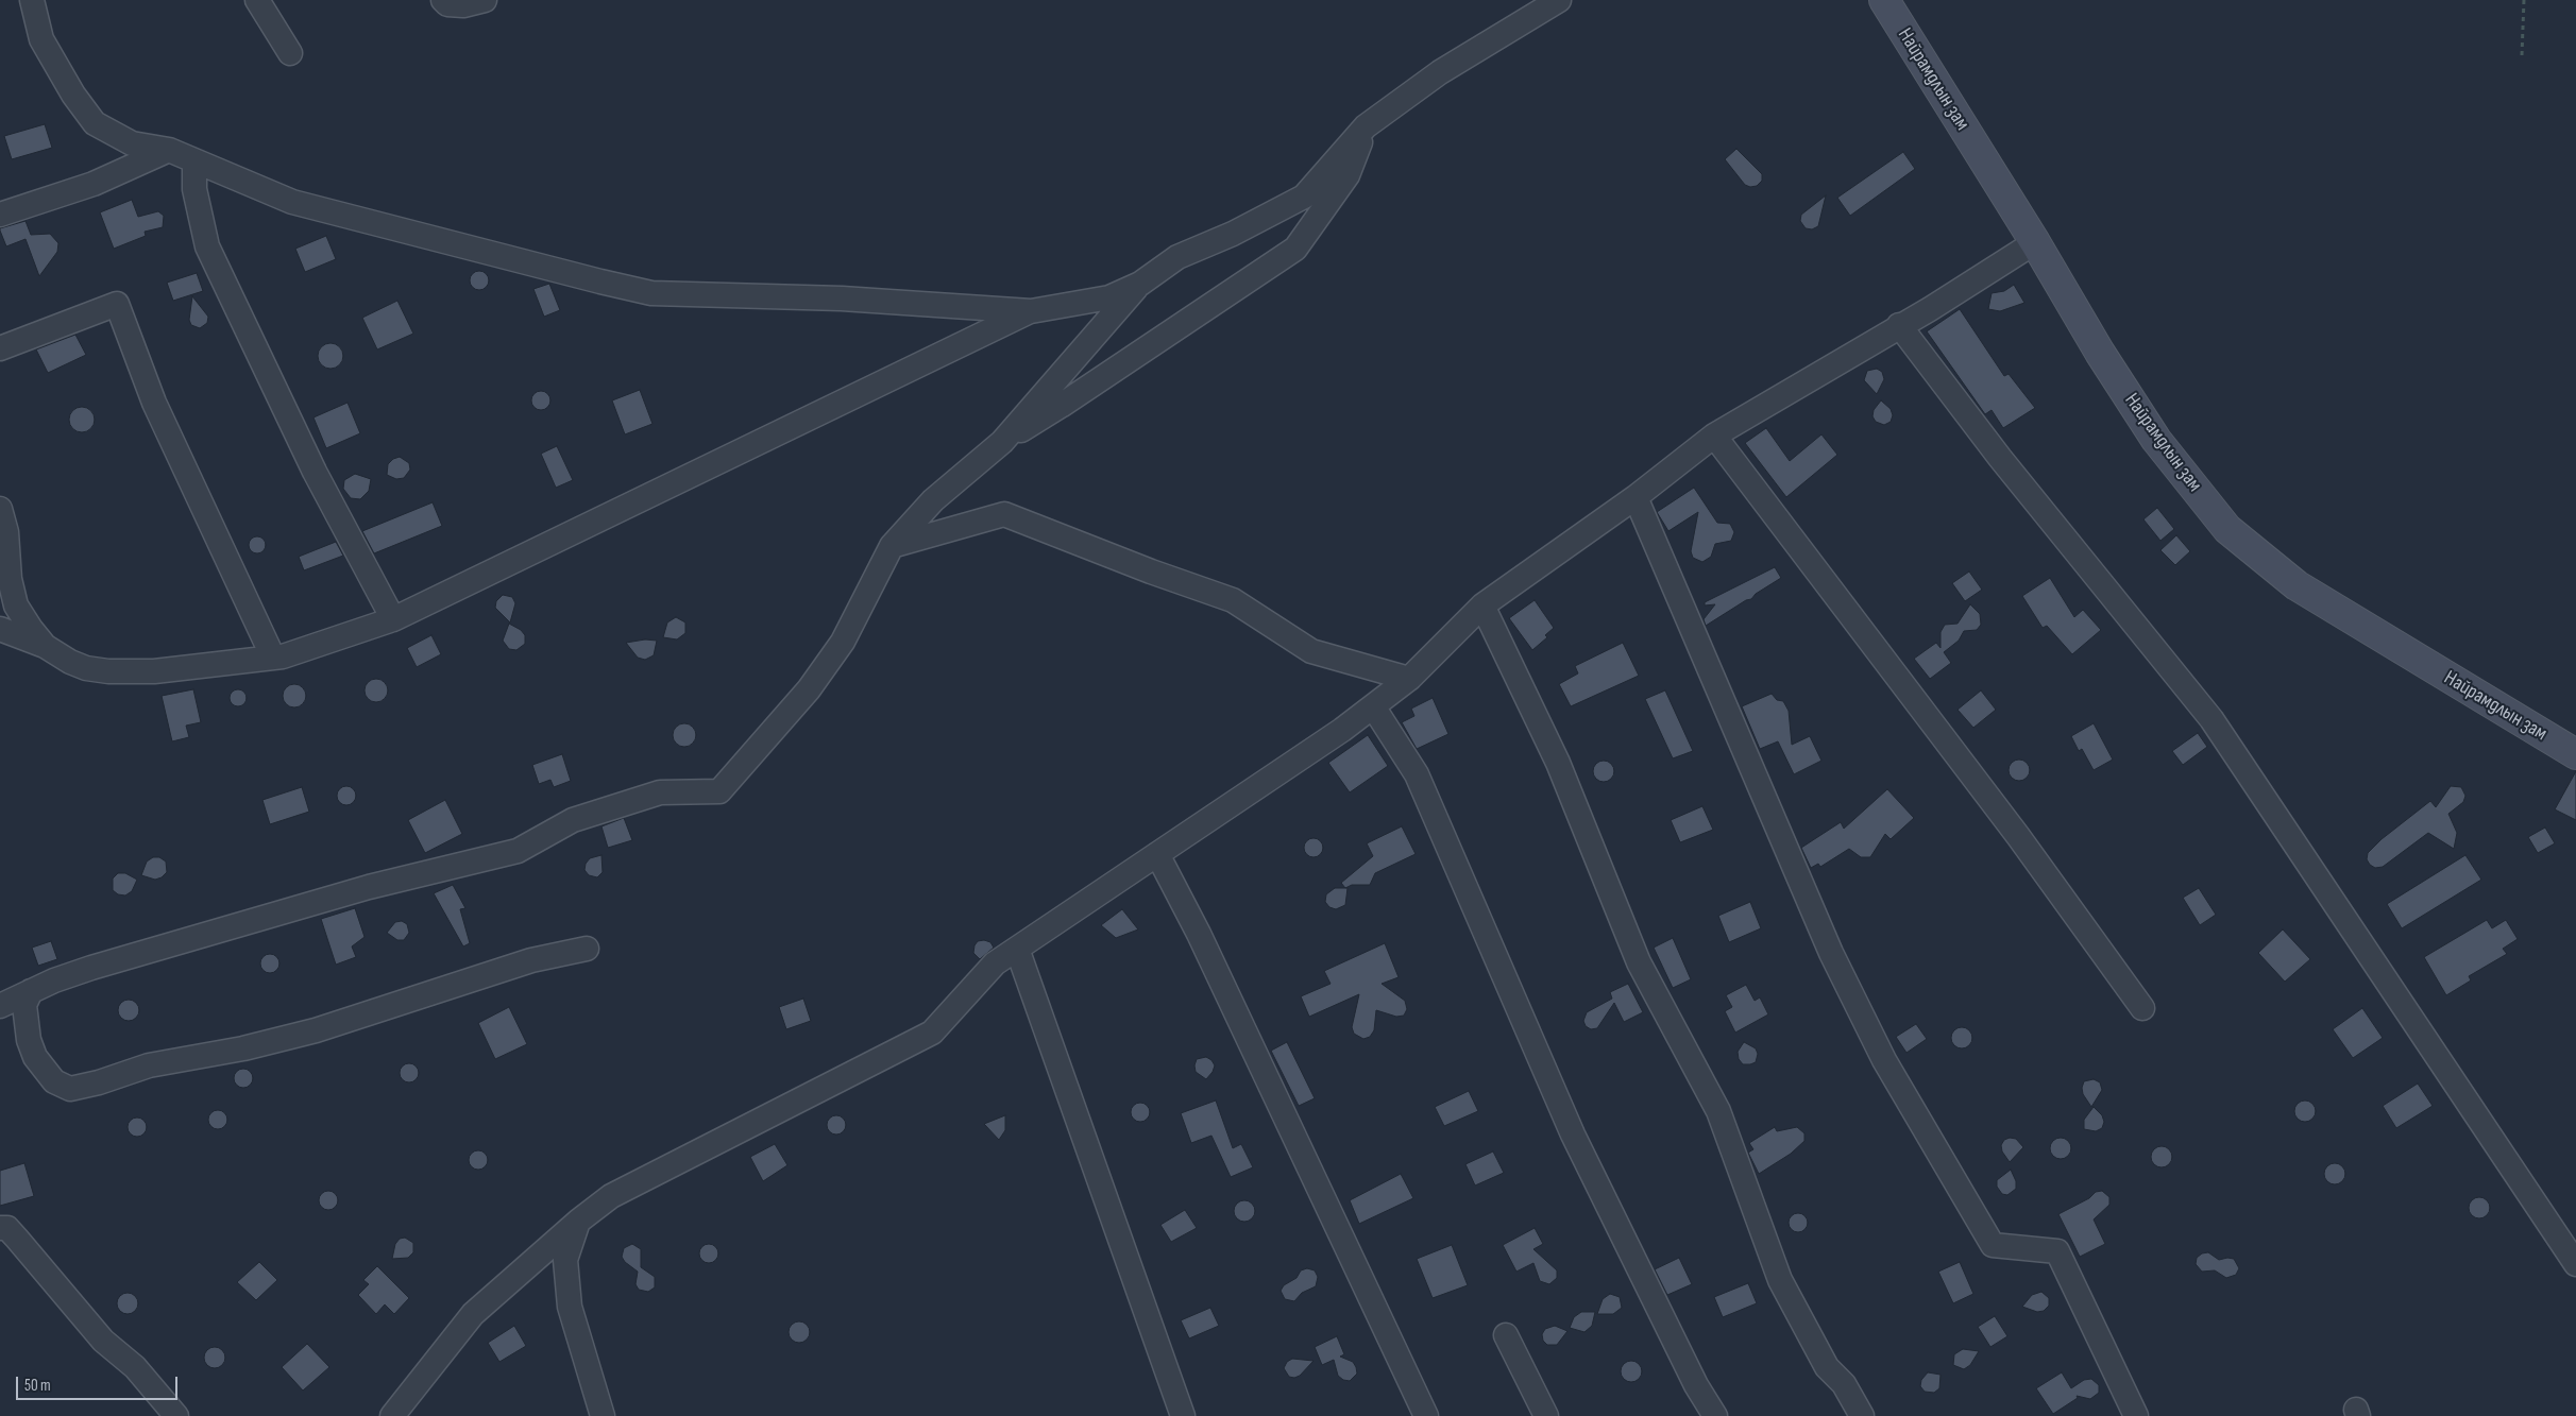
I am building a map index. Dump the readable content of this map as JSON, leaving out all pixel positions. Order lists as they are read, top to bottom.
{
  "streets": {
    "main road": ["Найрамдлын зам"]
  },
  "scale_bar": "50 m"
}
